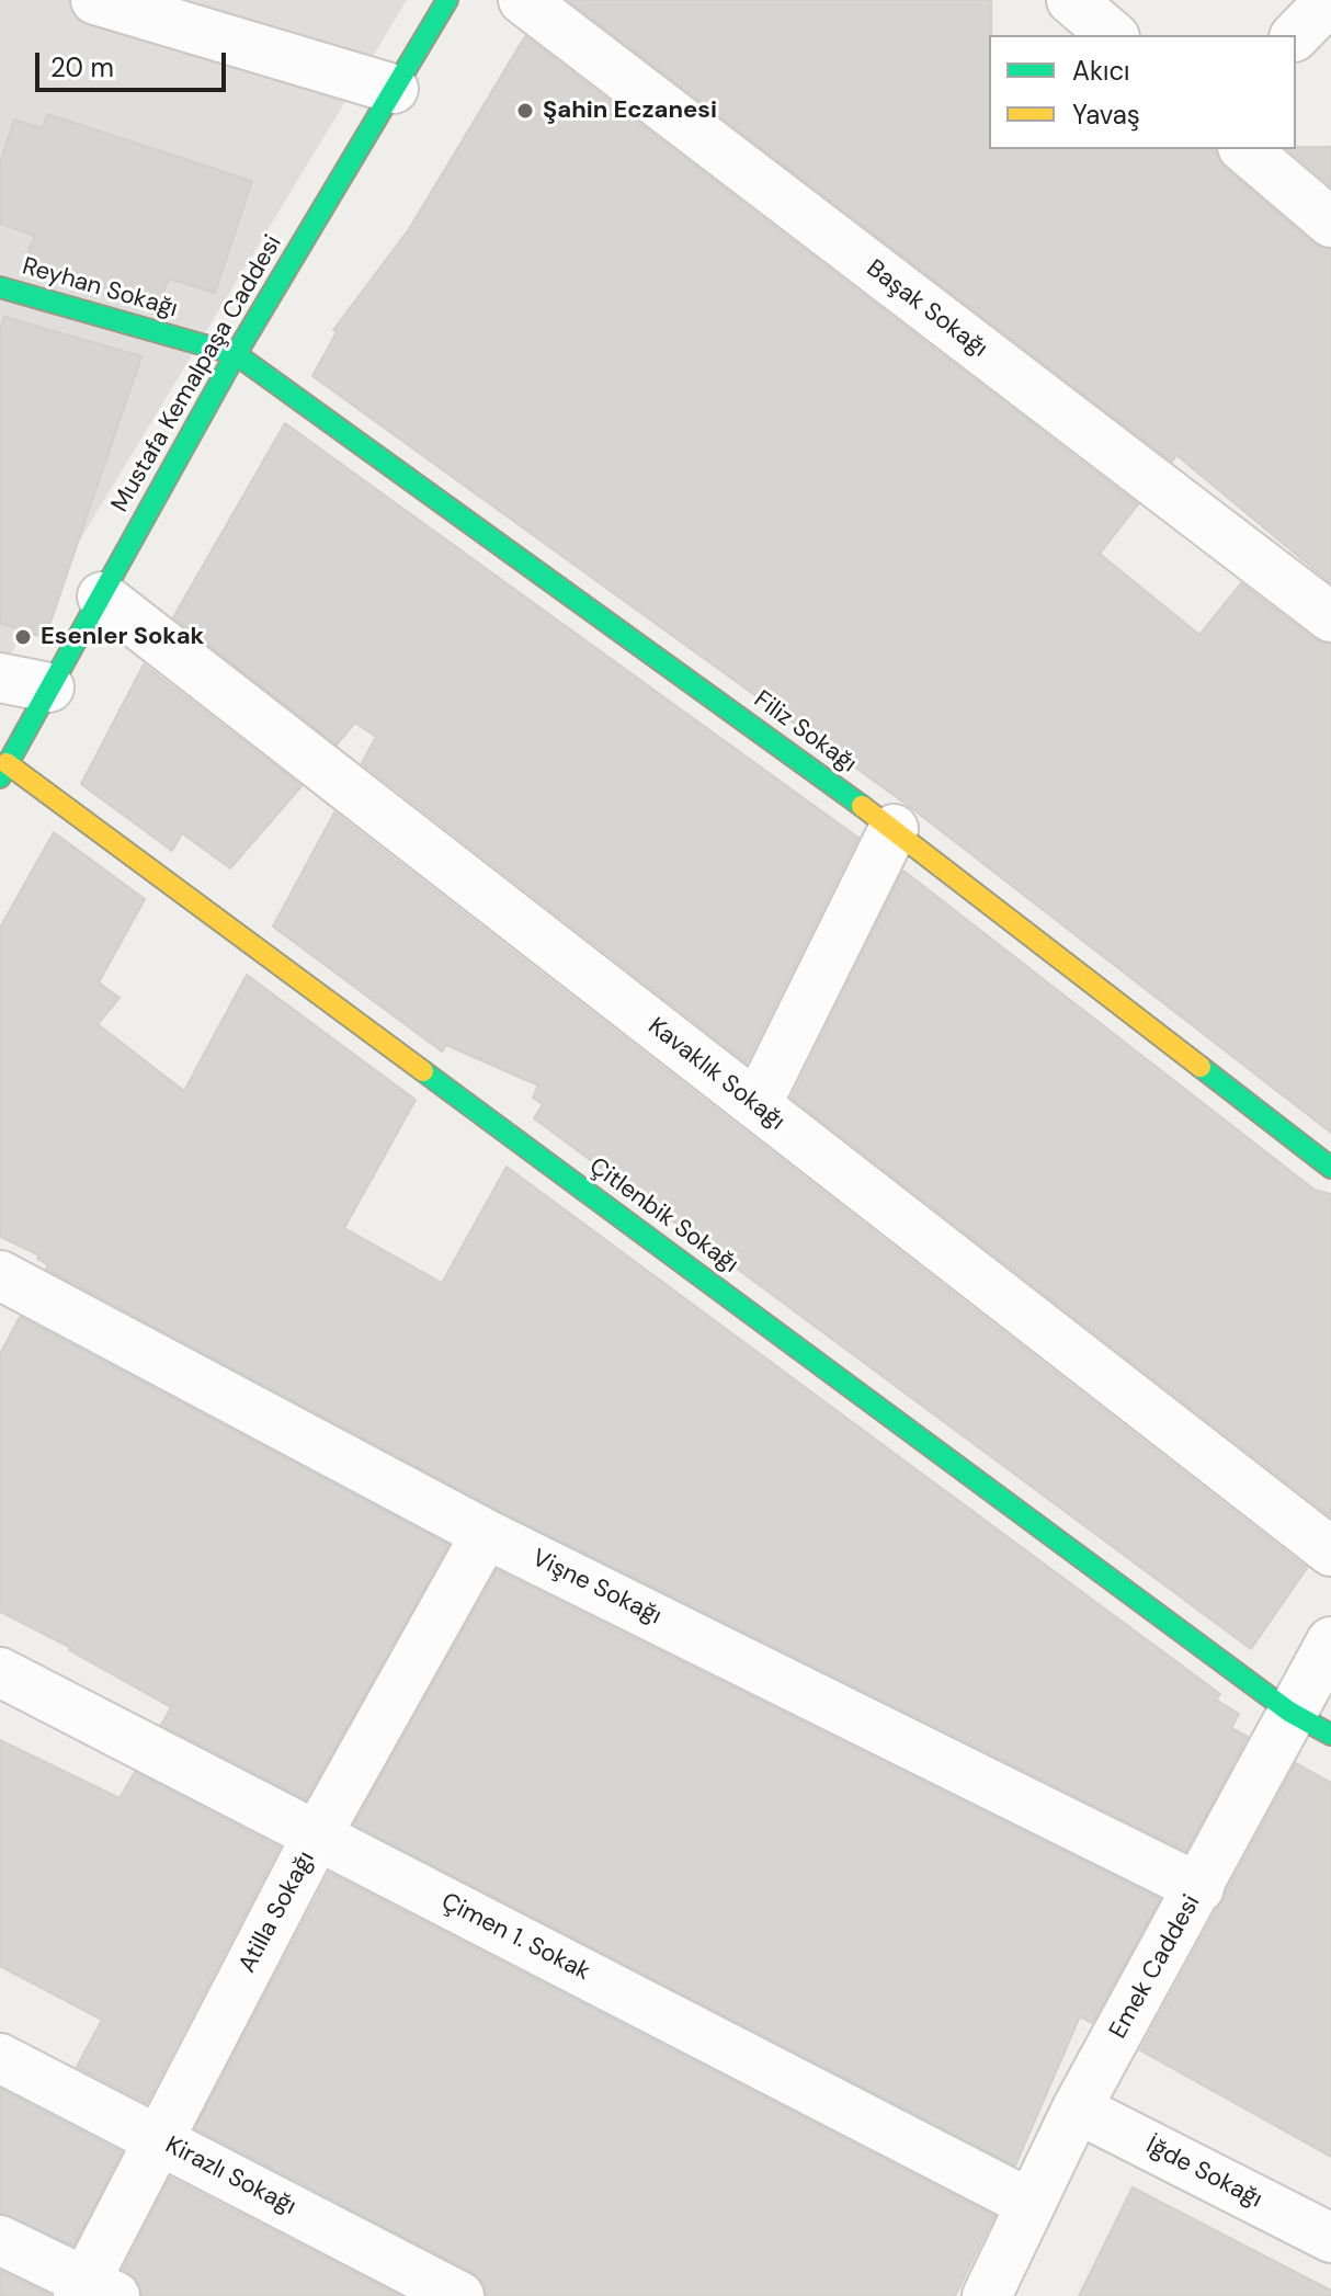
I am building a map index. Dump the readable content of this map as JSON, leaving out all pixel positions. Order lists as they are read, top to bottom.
{
  "streets": {
    "street": [
      "Reyhan Sokağı",
      "Başak Sokağı",
      "Mustafa Kemalpaşa Caddesi",
      "Filiz Sokağı",
      "Kavaklık Sokağı",
      "Çitlenbik Sokağı",
      "Vişne Sokağı",
      "Atilla Sokağı",
      "Çimen 1. Sokak",
      "Emek Caddesi",
      "İğde Sokağı",
      "Kirazlı Sokağı"
    ]
  },
  "crossings": [
    ["Reyhan Sokağı", "Mustafa Kemalpaşa Caddesi"],
    ["Reyhan Sokağı", "Filiz Sokağı"],
    ["Mustafa Kemalpaşa Caddesi", "Filiz Sokağı"],
    ["Mustafa Kemalpaşa Caddesi", "Kavaklık Sokağı"],
    ["Mustafa Kemalpaşa Caddesi", "Çitlenbik Sokağı"],
    ["Çitlenbik Sokağı", "Emek Caddesi"],
    ["Vişne Sokağı", "Atilla Sokağı"],
    ["Vişne Sokağı", "Emek Caddesi"],
    ["Atilla Sokağı", "Çimen 1. Sokak"],
    ["Atilla Sokağı", "Kirazlı Sokağı"],
    ["Çimen 1. Sokak", "Emek Caddesi"],
    ["Emek Caddesi", "İğde Sokağı"]
  ],
  "places": ["Şahin Eczanesi", "Esenler Sokak"],
  "legend": ["Akıcı", "Yavaş"],
  "scale_bar": "20 m"
}
